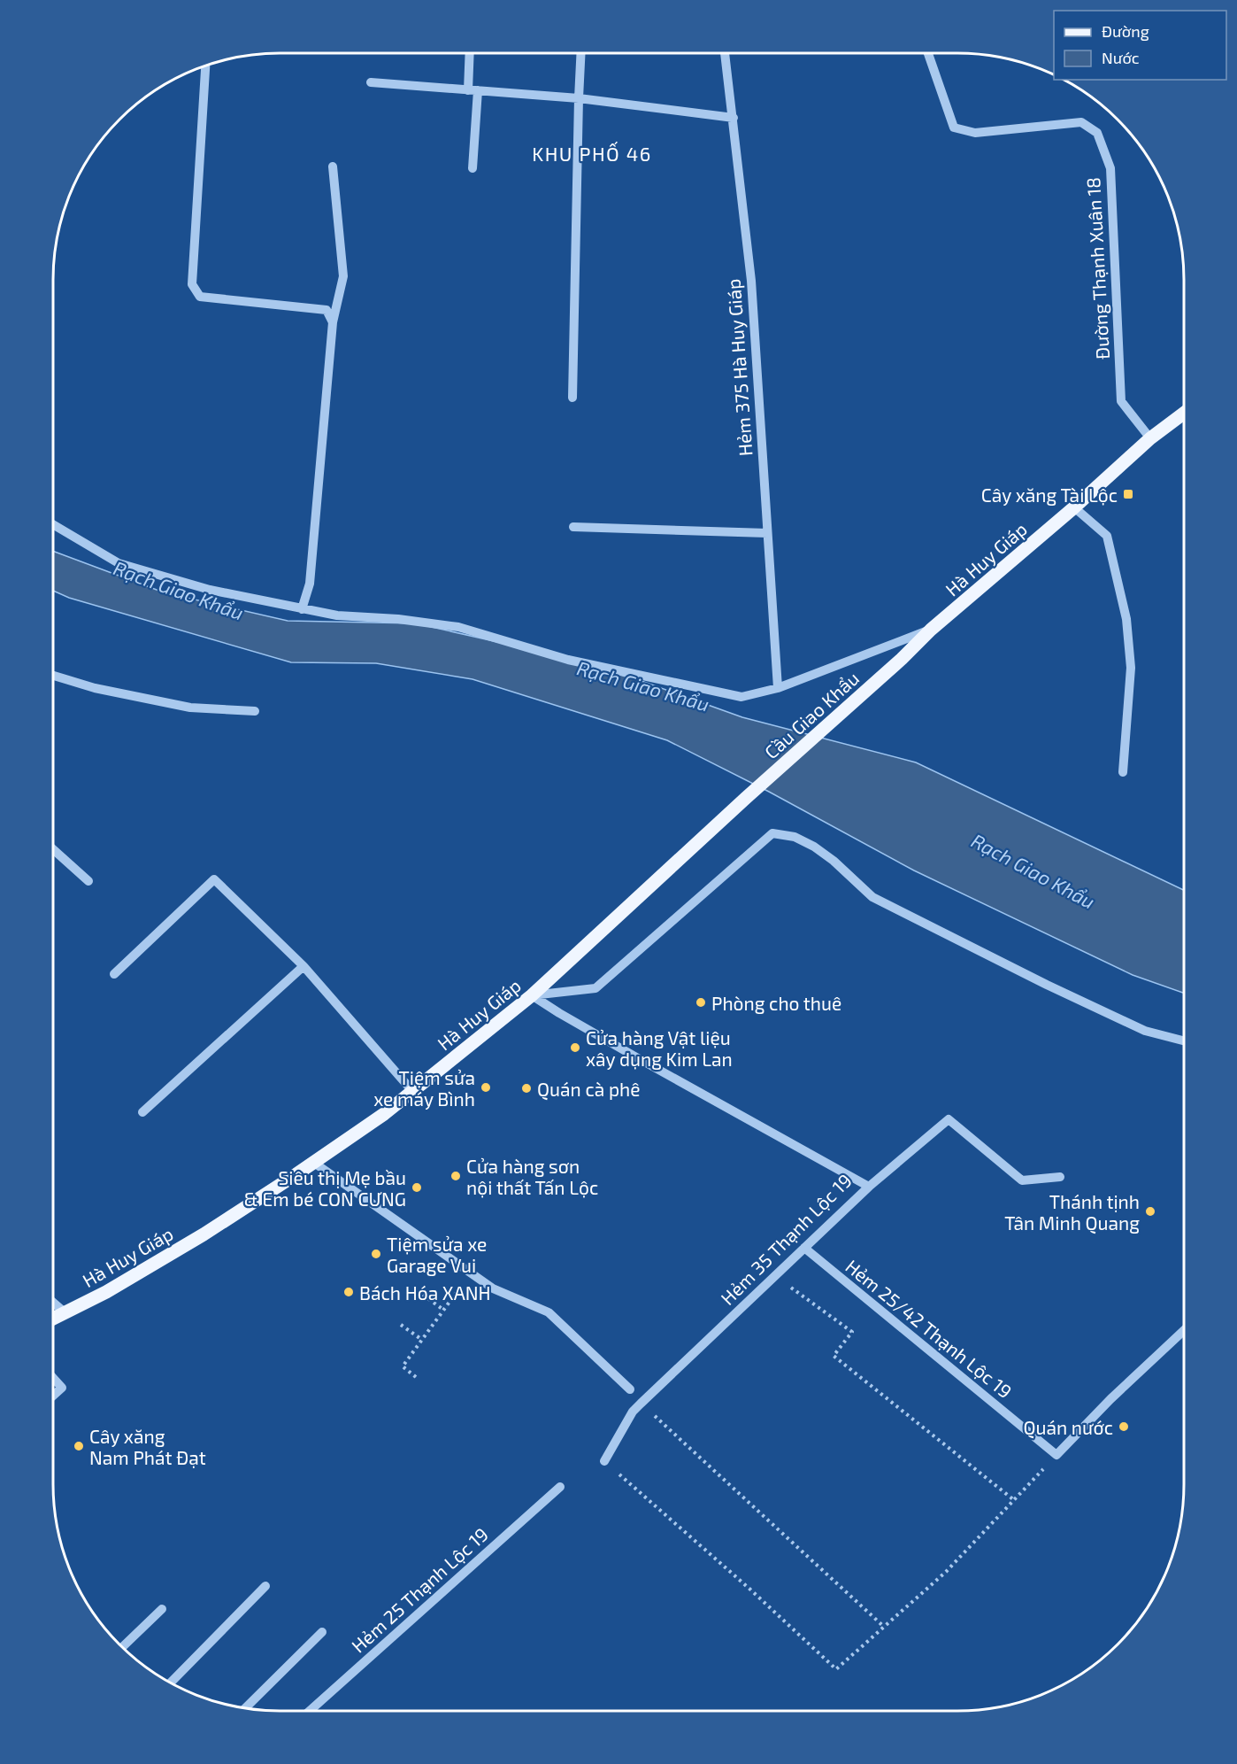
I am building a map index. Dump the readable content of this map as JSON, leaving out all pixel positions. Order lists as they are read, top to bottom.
{
  "streets": {
    "main road": ["Hà Huy Giáp", "Cầu Giao Khẩu"],
    "street": [
      "Đường Thạnh Xuân 18",
      "Hẻm 375 Hà Huy Giáp",
      "Hẻm 35 Thạnh Lộc 19",
      "Hẻm 25/42 Thạnh Lộc 19",
      "Hẻm 25 Thạnh Lộc 19"
    ]
  },
  "crossings": [
    ["Đường Thạnh Xuân 18", "Hà Huy Giáp"],
    ["Hà Huy Giáp", "Cầu Giao Khẩu"],
    ["Hà Huy Giáp", "Hẻm 35 Thạnh Lộc 19"],
    ["Hẻm 35 Thạnh Lộc 19", "Hẻm 25/42 Thạnh Lộc 19"]
  ],
  "districts": ["KHU PHỐ 46"],
  "water": ["Rạch Giao Khẩu"],
  "places": {
    "transit": ["Cây xăng Tài Lộc"],
    "other": [
      "Phòng cho thuê",
      "Cửa hàng Vật liệu xây dụng Kim Lan",
      "Tiệm sửa xe máy Bình",
      "Quán cà phê",
      "Cửa hàng sơn nội thất Tấn Lộc",
      "Siêu thị Mẹ bầu & Em bé CON CƯNG",
      "Thánh tịnh Tân Minh Quang",
      "Tiệm sửa xe Garage Vui",
      "Bách Hóa XANH",
      "Quán nước",
      "Cây xăng Nam Phát Đạt"
    ]
  },
  "legend": ["Đường", "Nước"]
}
